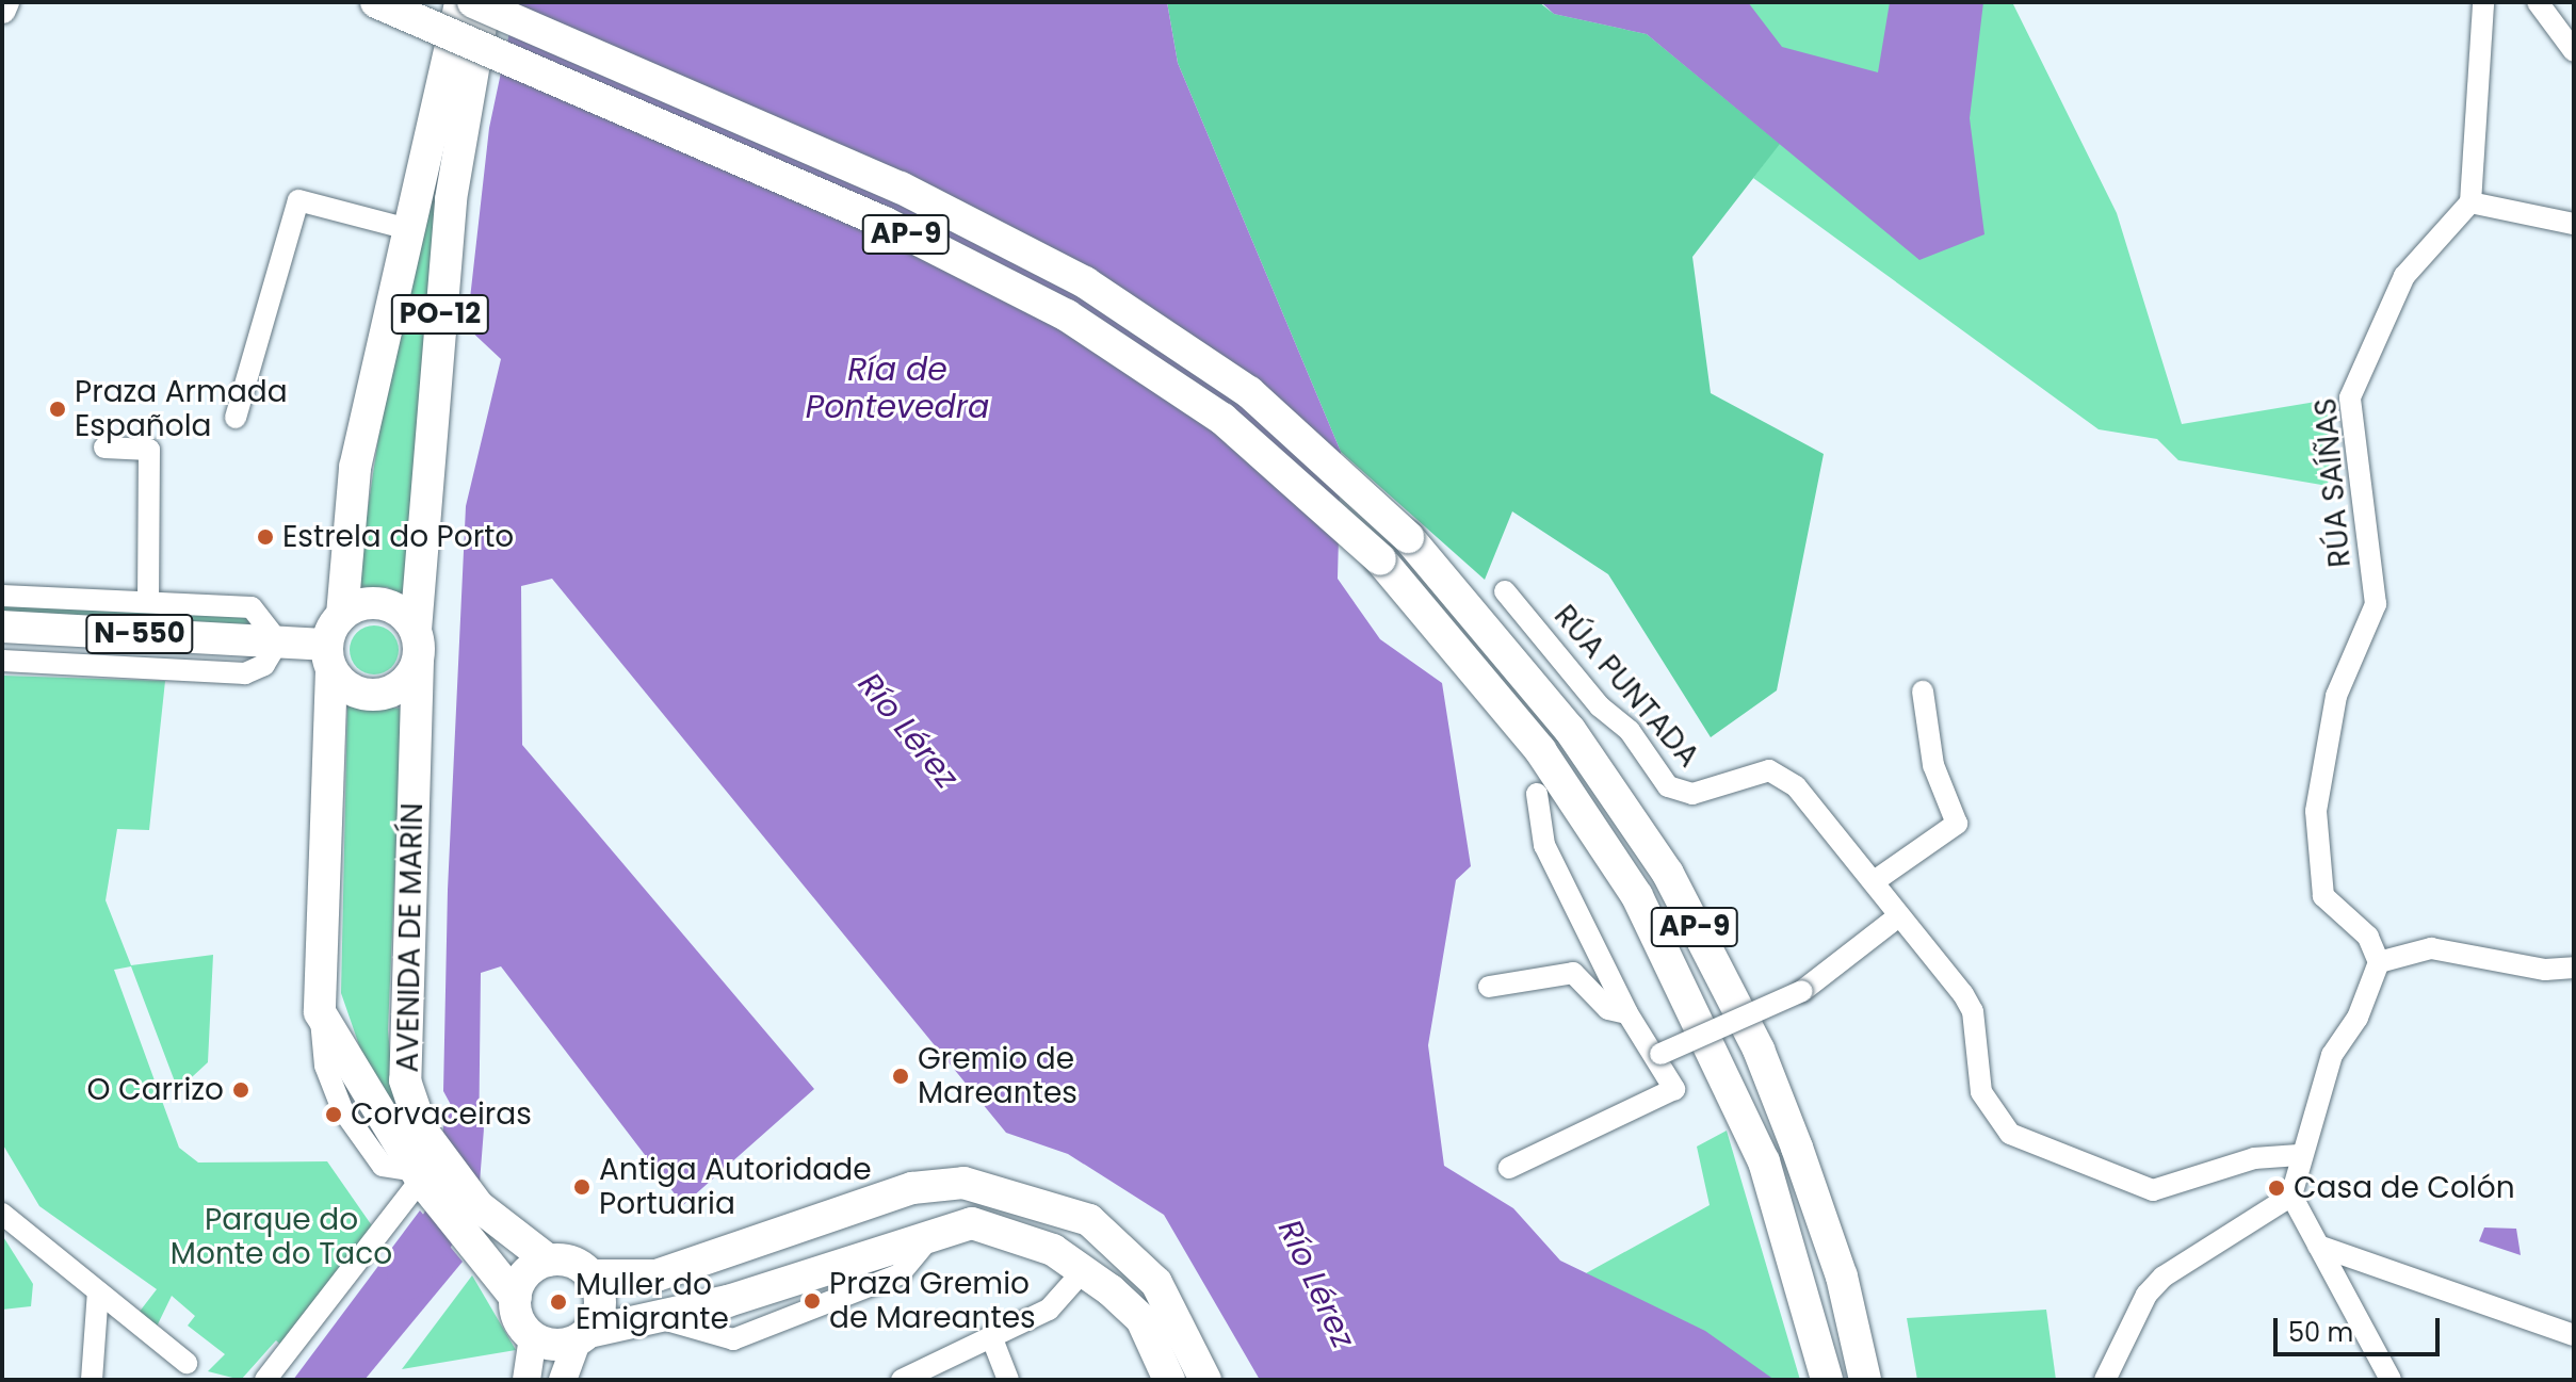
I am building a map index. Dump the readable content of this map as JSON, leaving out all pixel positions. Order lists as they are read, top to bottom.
{
  "streets": {
    "highway": [
      "AP-9",
      "PO-12",
      "N-550",
      "AVENIDA DE MARÍN"
    ],
    "street": ["RÚA SAÍÑAS", "RÚA PUNTADA"]
  },
  "crossings": [
    ["PO-12", "N-550"],
    ["PO-12", "AVENIDA DE MARÍN"],
    ["N-550", "AVENIDA DE MARÍN"]
  ],
  "water": ["Ría de Pontevedra", "Río Lérez"],
  "parks": ["Parque do Monte do Taco"],
  "places": [
    "Praza Armada Española",
    "Estrela do Porto",
    "Gremio de Mareantes",
    "O Carrizo",
    "Corvaceiras",
    "Antiga Autoridade Portuaria",
    "Casa de Colón",
    "Praza Gremio de Mareantes",
    "Muller do Emigrante"
  ],
  "scale_bar": "50 m"
}
